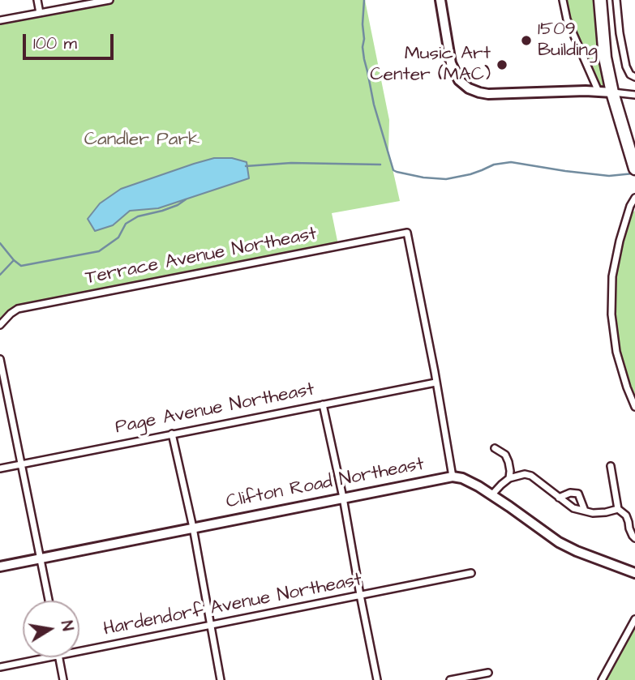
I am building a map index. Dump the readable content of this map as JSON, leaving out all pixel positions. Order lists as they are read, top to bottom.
{
  "streets": {
    "street": [
      "Terrace Avenue Northeast",
      "Page Avenue Northeast",
      "Clifton Road Northeast",
      "Hardendorf Avenue Northeast"
    ]
  },
  "crossings": [
    ["Terrace Avenue Northeast", "Page Avenue Northeast"]
  ],
  "parks": ["Candler Park"],
  "places": ["1509 Building", "Music Art Center (MAC)"],
  "scale_bar": "100 m",
  "north": "right"
}
